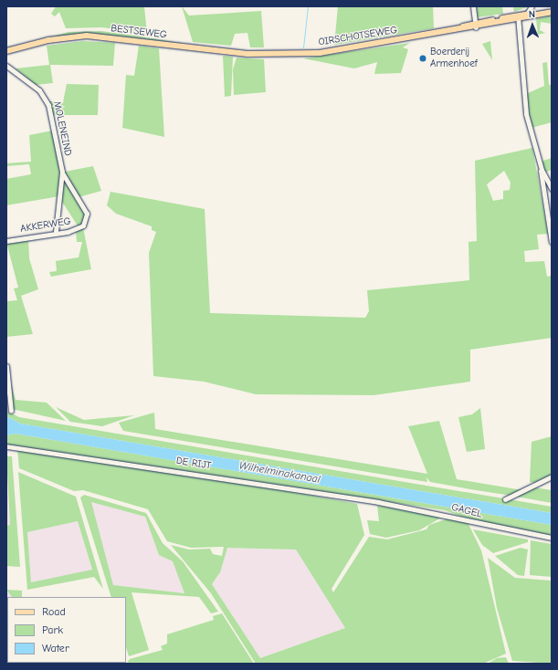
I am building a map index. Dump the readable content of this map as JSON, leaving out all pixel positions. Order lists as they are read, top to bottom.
{
  "streets": {
    "main road": ["BESTSEWEG", "OIRSCHOTSEWEG"],
    "street": [
      "MOLENEIND",
      "AKKERWEG",
      "DE RIJT",
      "GAGEL"
    ]
  },
  "crossings": [
    ["BESTSEWEG", "OIRSCHOTSEWEG"],
    ["MOLENEIND", "AKKERWEG"],
    ["DE RIJT", "GAGEL"]
  ],
  "water": ["Wilhelminakanaal"],
  "places": ["Boerderij Armenhoef"],
  "legend": ["Road", "Park", "Water"],
  "north": "top"
}
